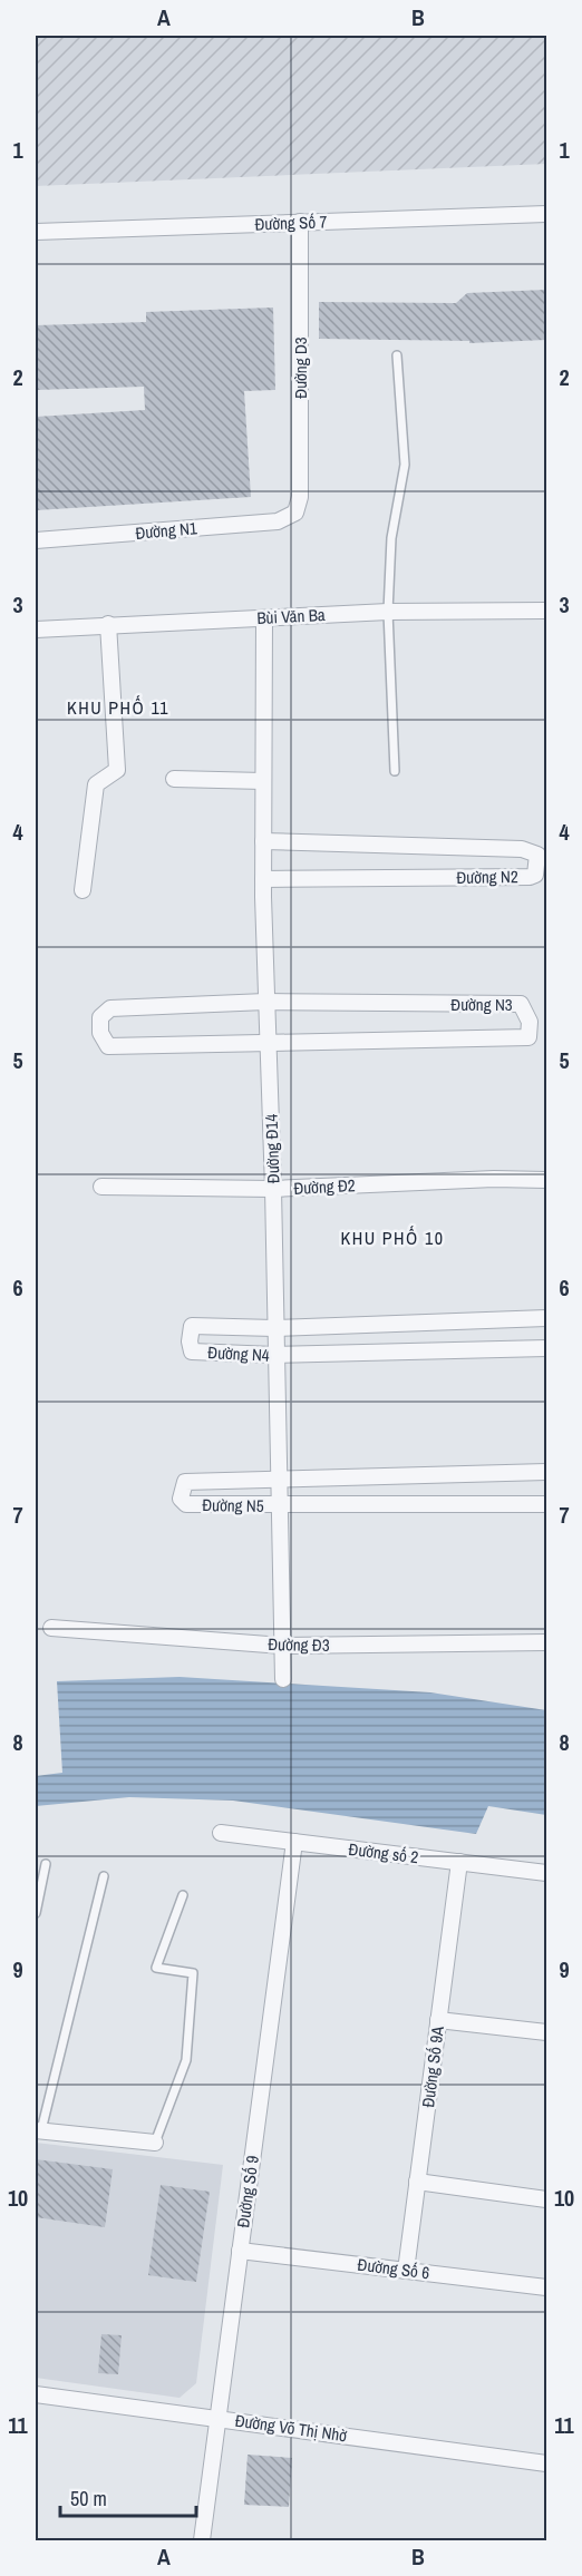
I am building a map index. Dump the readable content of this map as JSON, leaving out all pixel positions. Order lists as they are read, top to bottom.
{
  "streets": {
    "street": [
      "Đường Số 7",
      "Đường D3",
      "Đường N1",
      "Bùi Văn Ba",
      "Đường N2",
      "Đường N3",
      "Đường Đ14",
      "Đường Đ2",
      "Đường N4",
      "Đường N5",
      "Đường Đ3",
      "Đường số 2",
      "Đường Số 9A",
      "Đường Số 9",
      "Đường Số 6",
      "Đường Võ Thị Nhờ"
    ]
  },
  "crossings": [
    ["Đường Số 7", "Đường D3"],
    ["Đường D3", "Đường N1"],
    ["Bùi Văn Ba", "Đường Đ14"],
    ["Đường N2", "Đường Đ14"],
    ["Đường N3", "Đường Đ14"],
    ["Đường Đ14", "Đường Đ2"],
    ["Đường Đ14", "Đường N4"],
    ["Đường Đ14", "Đường N5"],
    ["Đường Đ14", "Đường Đ3"],
    ["Đường số 2", "Đường Số 9A"],
    ["Đường số 2", "Đường Số 9"],
    ["Đường Số 9A", "Đường Số 6"],
    ["Đường Số 9", "Đường Số 6"],
    ["Đường Số 9", "Đường Võ Thị Nhờ"]
  ],
  "districts": ["KHU PHỐ 11", "KHU PHỐ 10"],
  "scale_bar": "50 m",
  "grid": {
    "columns": ["A", "B"],
    "rows": [
      "1",
      "2",
      "3",
      "4",
      "5",
      "6",
      "7",
      "8",
      "9",
      "10",
      "11"
    ]
  }
}
